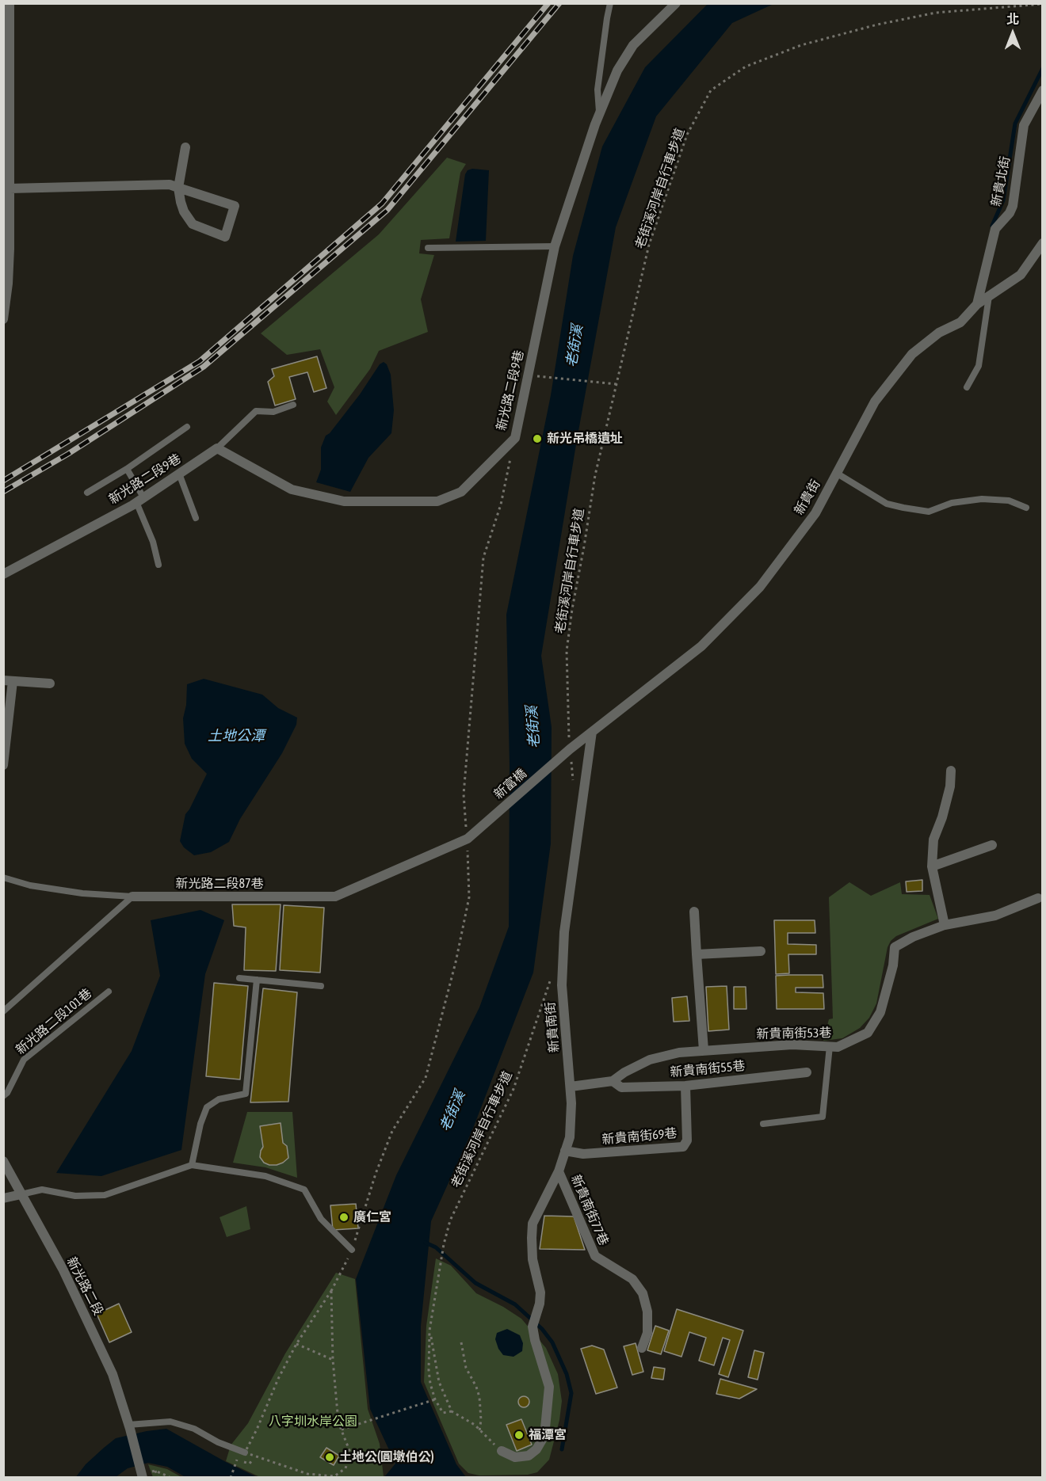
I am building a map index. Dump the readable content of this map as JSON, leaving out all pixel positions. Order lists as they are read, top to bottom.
{
  "streets": {
    "street": [
      "新貴北街",
      "新光路二段9巷",
      "新貴街",
      "新富橋",
      "新光路二段87巷",
      "新貴南街",
      "新貴南街53巷",
      "新貴南街55巷",
      "新貴南街69巷",
      "新貴南街77巷",
      "新光路二段"
    ],
    "lane": ["新光路二段101巷"],
    "path": ["老街溪河岸自行車步道"]
  },
  "crossings": [
    ["新貴北街", "新貴街"],
    ["新貴街", "新富橋"],
    ["新貴街", "新貴南街"],
    ["新富橋", "新光路二段87巷"],
    ["新貴南街", "新貴南街53巷"],
    ["新貴南街", "新貴南街69巷"],
    ["新貴南街", "新貴南街77巷"],
    ["新貴南街53巷", "新貴南街55巷"],
    ["新貴南街55巷", "新貴南街69巷"]
  ],
  "water": ["老街溪", "土地公潭"],
  "parks": ["八字圳水岸公園"],
  "places": [
    "新光吊橋遺址",
    "廣仁宮",
    "福潭宮",
    "土地公(圓墩伯公)"
  ],
  "north": "top"
}
